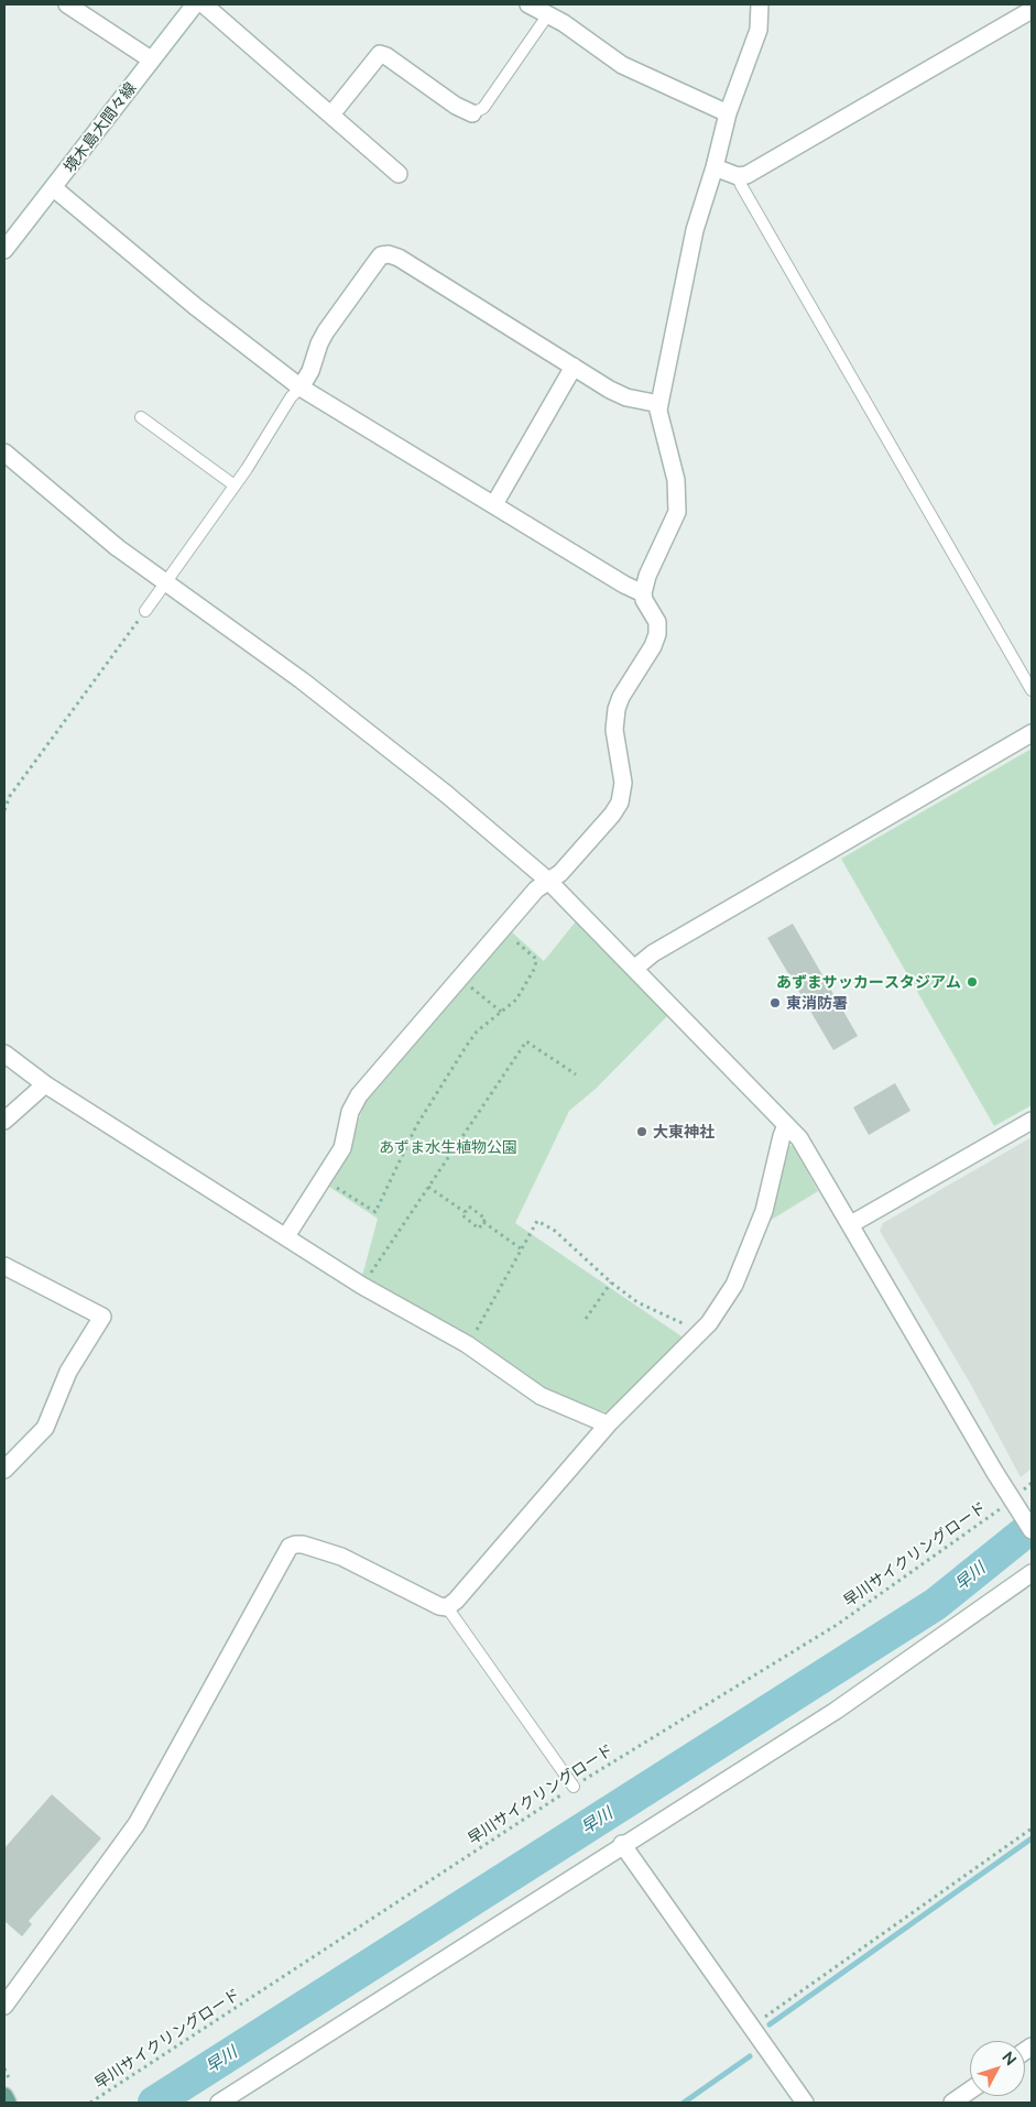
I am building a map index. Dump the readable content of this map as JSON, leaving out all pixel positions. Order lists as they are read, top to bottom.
{
  "streets": {
    "street": ["境木島大間々線"],
    "path": ["早川サイクリングロード"]
  },
  "water": ["早川"],
  "parks": ["あずま水生植物公園"],
  "places": ["あずまサッカースタジアム", "東消防署", "大東神社"],
  "north": "top right"
}
